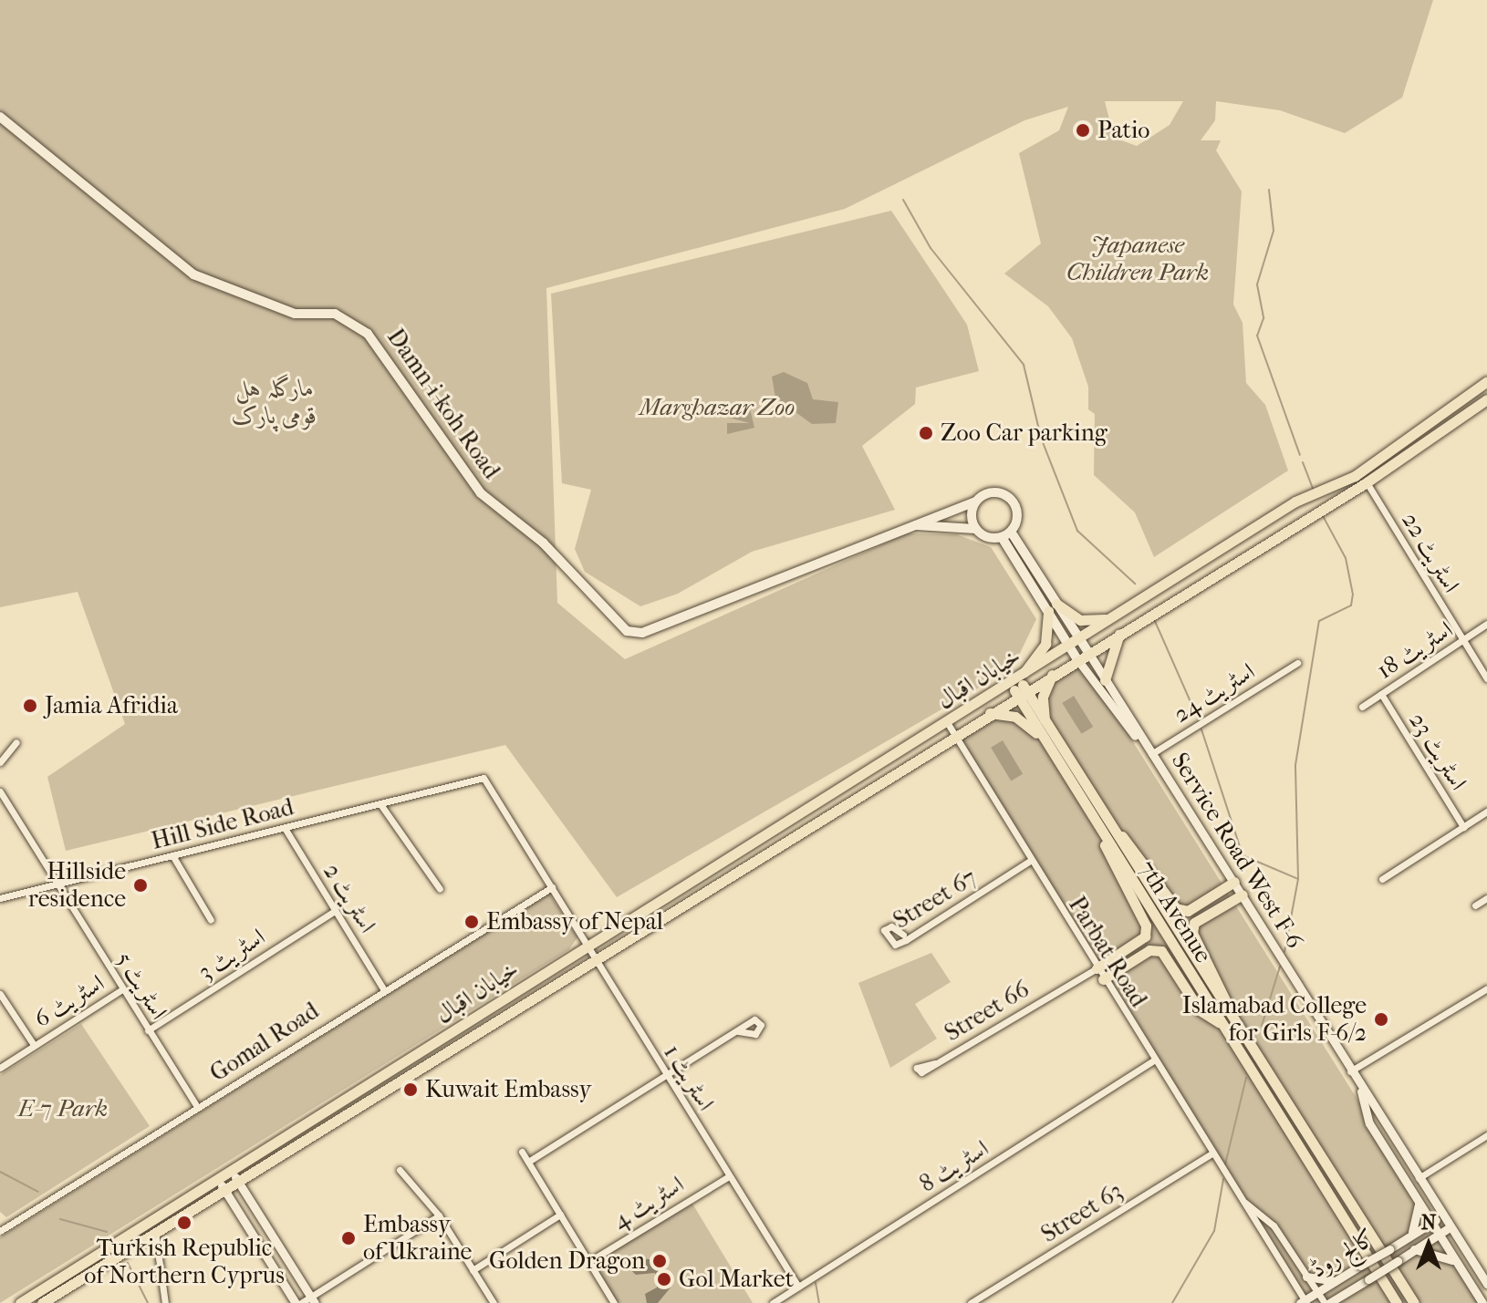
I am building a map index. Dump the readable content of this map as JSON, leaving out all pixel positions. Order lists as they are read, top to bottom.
{
  "streets": {
    "main road": [
      "Damn-i-koh Road",
      "خیابان اقبال",
      "Service Road West F-6",
      "7th Avenue"
    ],
    "street": [
      "اسٹریٹ 22",
      "اسٹریٹ 18",
      "اسٹریٹ 24",
      "اسٹریٹ 23",
      "Hill Side Road",
      "اسٹریٹ 2",
      "Street 67",
      "Parbat Road",
      "اسٹریٹ 3",
      "اسٹریٹ 5",
      "اسٹریٹ 6",
      "Street 66",
      "Gomal Road",
      "اسٹریٹ 1",
      "اسٹریٹ 8",
      "اسٹریٹ 4",
      "Street 63",
      "کالج روڈ"
    ]
  },
  "crossings": [
    ["اسٹریٹ 22", "اسٹریٹ 18"],
    ["اسٹریٹ 22", "خیابان اقبال"],
    ["اسٹریٹ 18", "اسٹریٹ 23"],
    ["خیابان اقبال", "Service Road West F-6"],
    ["خیابان اقبال", "7th Avenue"],
    ["خیابان اقبال", "Parbat Road"],
    ["خیابان اقبال", "اسٹریٹ 1"],
    ["اسٹریٹ 24", "Service Road West F-6"],
    ["Hill Side Road", "اسٹریٹ 2"],
    ["Hill Side Road", "اسٹریٹ 5"],
    ["Hill Side Road", "Gomal Road"],
    ["Hill Side Road", "اسٹریٹ 1"],
    ["Service Road West F-6", "کالج روڈ"],
    ["اسٹریٹ 2", "اسٹریٹ 3"],
    ["اسٹریٹ 2", "Gomal Road"],
    ["Street 67", "Parbat Road"],
    ["Parbat Road", "Street 66"],
    ["Parbat Road", "اسٹریٹ 8"],
    ["Parbat Road", "Street 63"],
    ["Parbat Road", "کالج روڈ"],
    ["اسٹریٹ 3", "اسٹریٹ 5"],
    ["اسٹریٹ 5", "اسٹریٹ 6"],
    ["اسٹریٹ 5", "Gomal Road"],
    ["Gomal Road", "اسٹریٹ 1"],
    ["اسٹریٹ 1", "اسٹریٹ 8"],
    ["اسٹریٹ 1", "اسٹریٹ 4"]
  ],
  "parks": [
    "Japanese Children Park",
    "مارگلہ ہل قومی پارک",
    "Marghazar Zoo",
    "E-7 Park"
  ],
  "places": [
    "Patio",
    "Zoo Car parking",
    "Jamia Afridia",
    "Hillside residence",
    "Embassy of Nepal",
    "Islamabad College for Girls F-6/2",
    "Kuwait Embassy",
    "Turkish Republic of Northern Cyprus",
    "Embassy of Ukraine",
    "Golden Dragon",
    "Gol Market"
  ],
  "north": "top"
}
